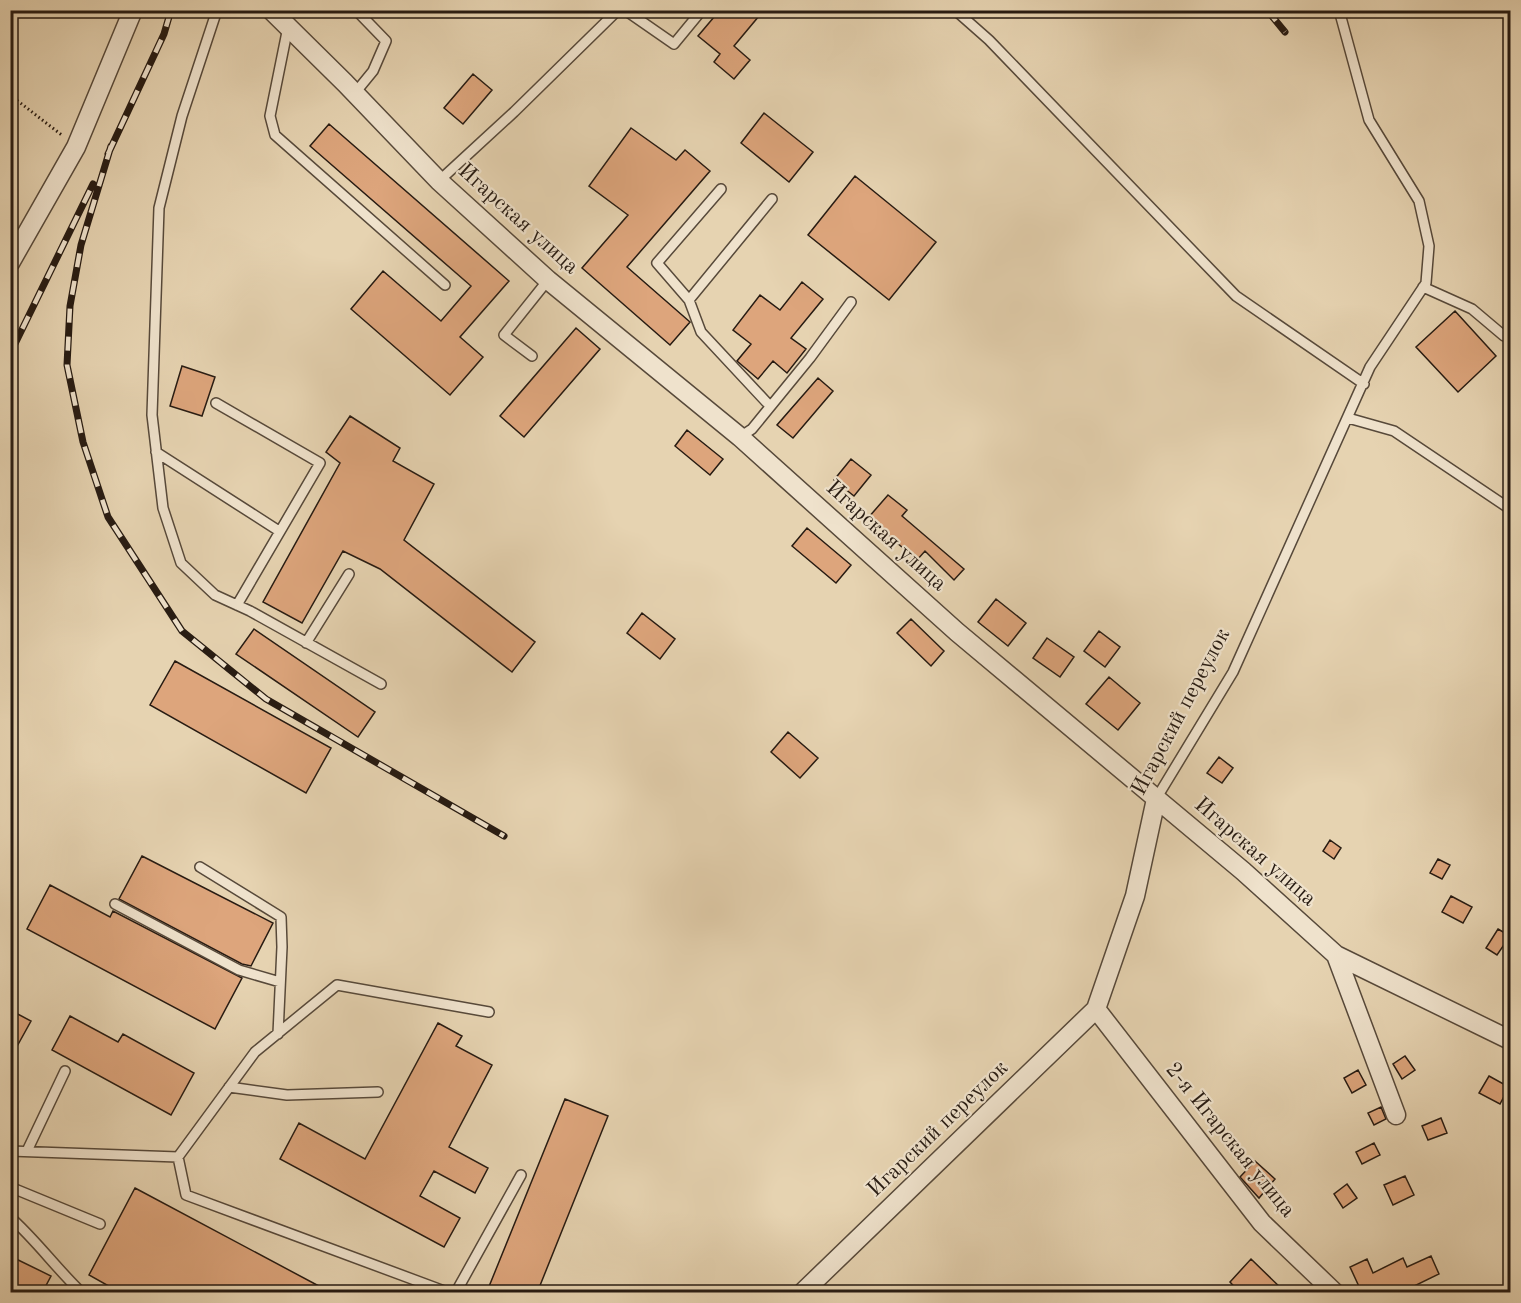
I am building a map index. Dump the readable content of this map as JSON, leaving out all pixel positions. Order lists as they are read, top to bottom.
{
  "streets": {
    "street": ["Игарская улица", "Игарский переулок", "2-я Игарская улица"]
  },
  "crossings": [
    ["Игарская улица", "Игарский переулок"],
    ["Игарский переулок", "2-я Игарская улица"]
  ]
}
